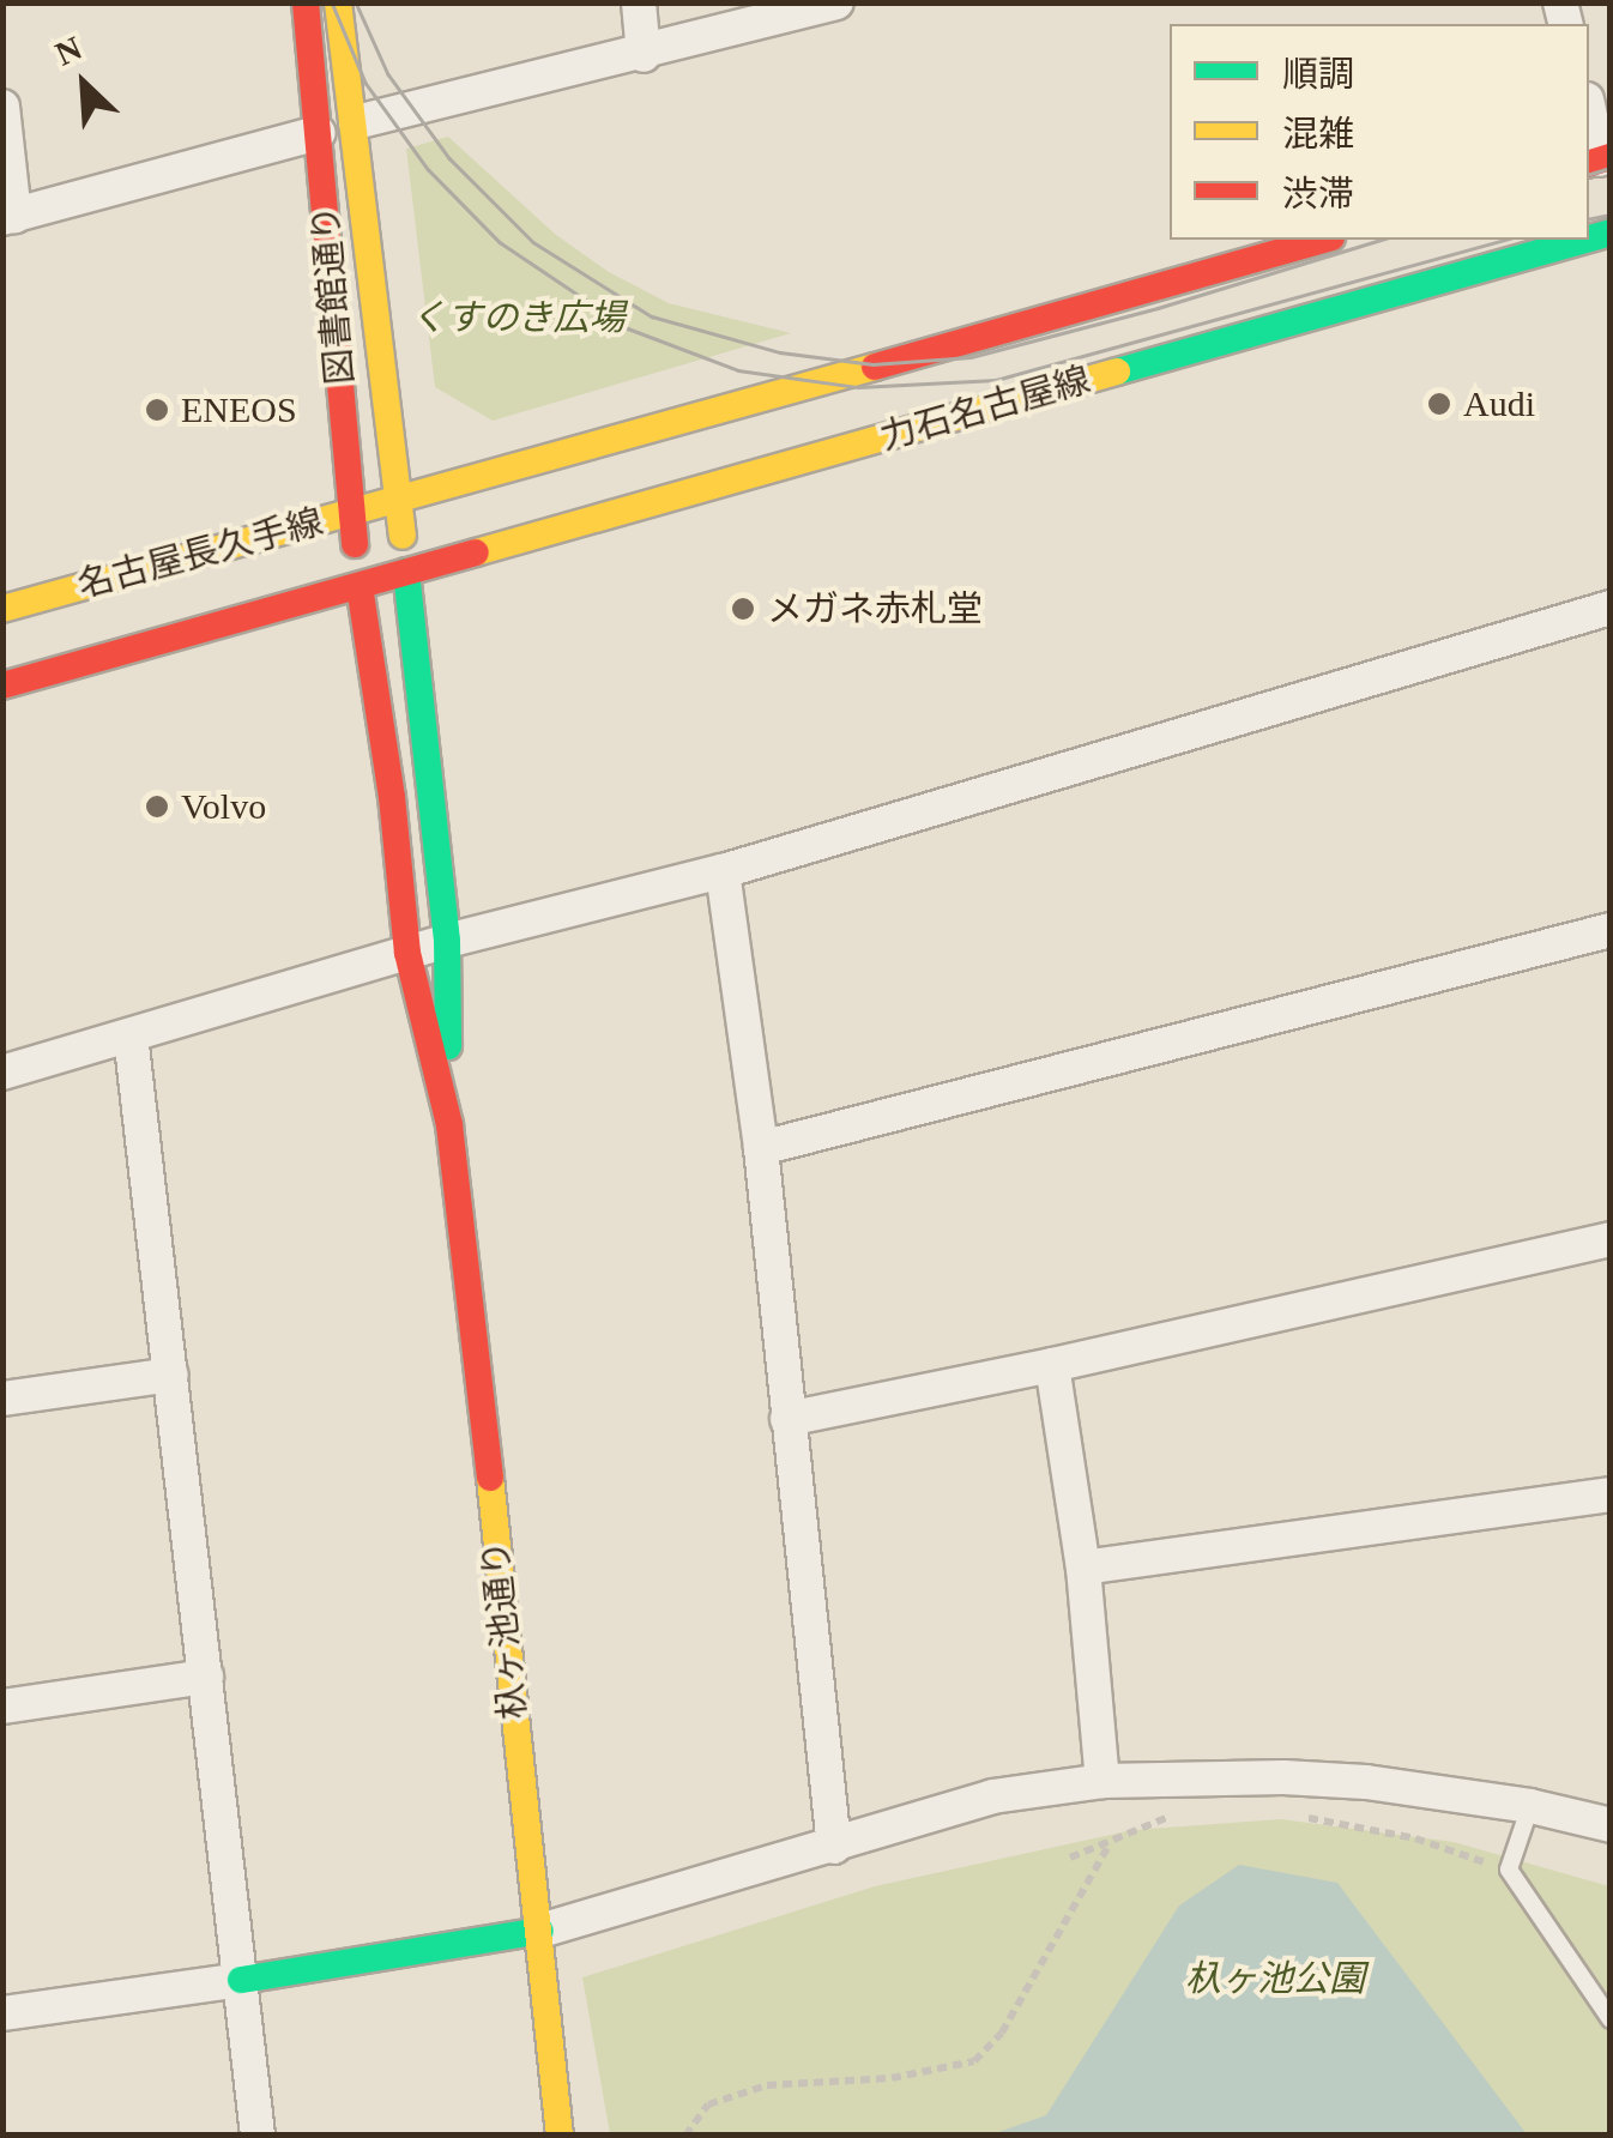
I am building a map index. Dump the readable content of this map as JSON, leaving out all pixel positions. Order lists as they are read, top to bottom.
{
  "streets": {
    "main road": [
      "図書館通り",
      "力石名古屋線",
      "名古屋長久手線",
      "杁ヶ池通り"
    ]
  },
  "crossings": [
    ["図書館通り", "力石名古屋線"],
    ["図書館通り", "名古屋長久手線"],
    ["図書館通り", "杁ヶ池通り"],
    ["力石名古屋線", "名古屋長久手線"],
    ["力石名古屋線", "杁ヶ池通り"],
    ["名古屋長久手線", "杁ヶ池通り"]
  ],
  "parks": ["くすのき広場", "杁ヶ池公園"],
  "places": [
    "Audi",
    "ENEOS",
    "メガネ赤札堂",
    "Volvo"
  ],
  "legend": ["順調", "混雑", "渋滞"],
  "north": "top left"
}
